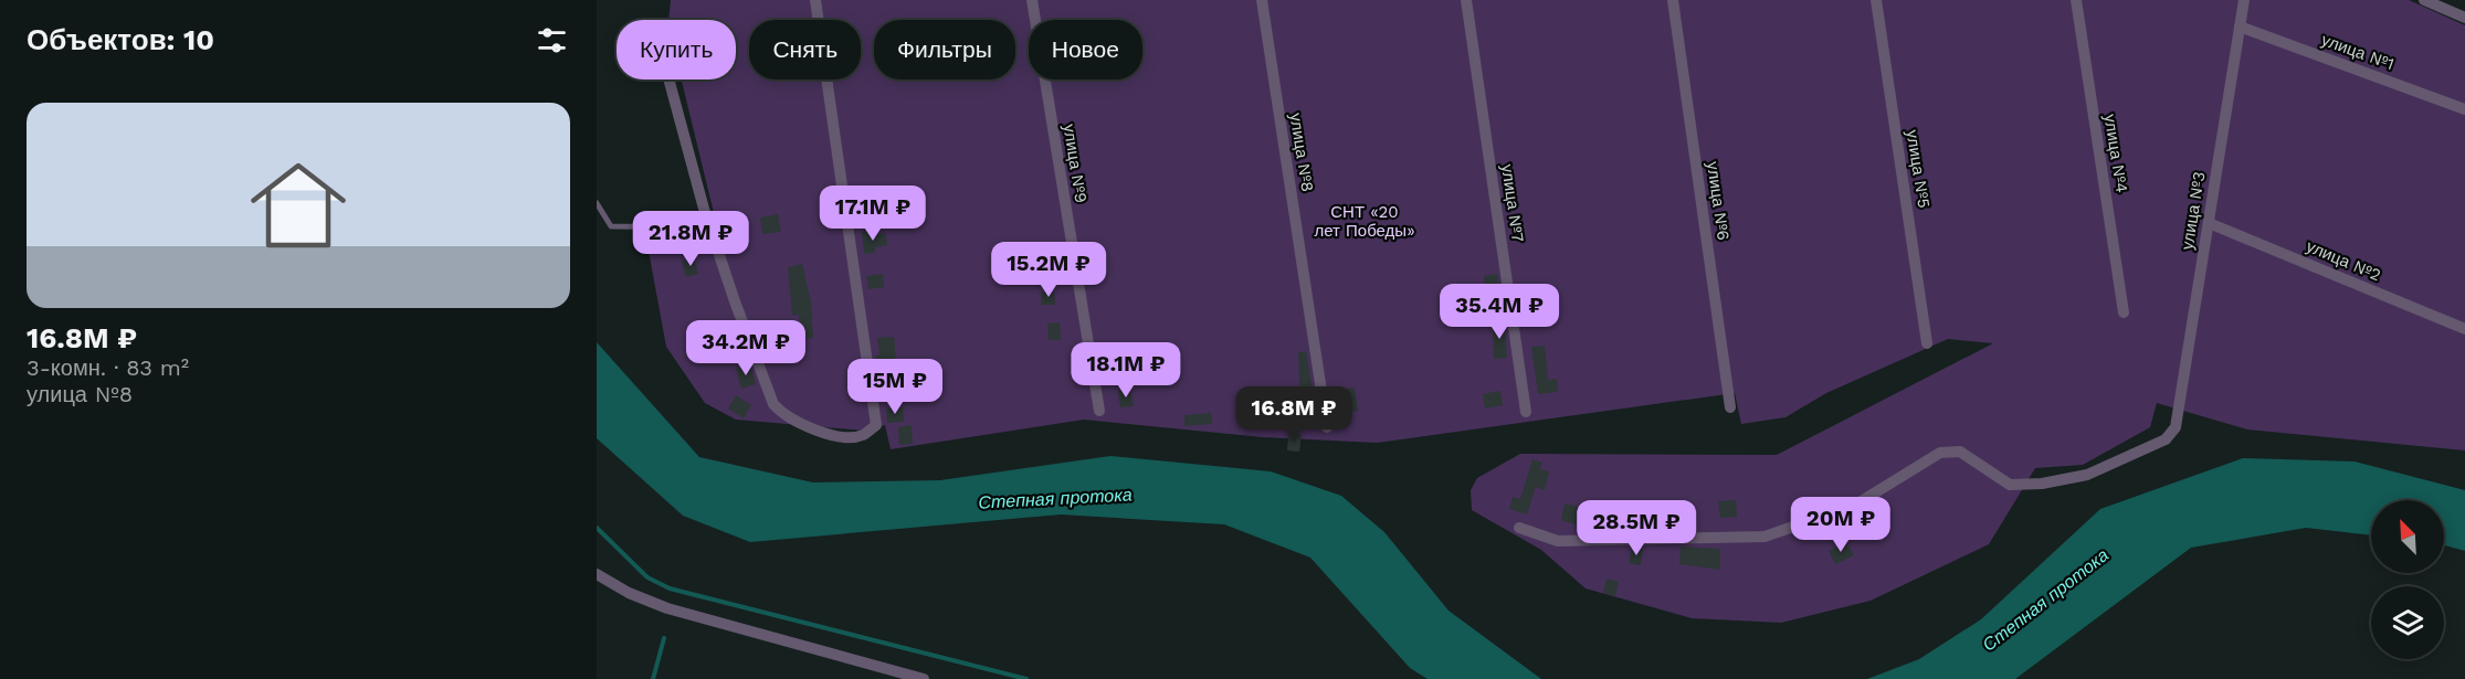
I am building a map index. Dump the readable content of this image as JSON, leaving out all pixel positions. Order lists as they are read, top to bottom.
{
  "streets": {
    "street": [
      "улица №1",
      "улица №8",
      "улица №4",
      "улица №9",
      "улица №5",
      "улица №6",
      "улица №7",
      "улица №3",
      "улица №2"
    ]
  },
  "crossings": [
    ["улица №1", "улица №3"],
    ["улица №3", "улица №2"]
  ],
  "water": ["Степная протока"],
  "parks": ["СНТ «20 лет Победы»"],
  "north": "top left",
  "page": {
    "heading": "Объектов: 10",
    "chip": [
      "Купить",
      "Снять",
      "Фильтры",
      "Новое"
    ],
    "list": [
      {
        "name": "16.8M ₽",
        "note": "3-комн. · 83 m² · улица №8"
      }
    ],
    "price": [
      "17.1M ₽",
      "21.8M ₽",
      "15.2M ₽",
      "35.4M ₽",
      "34.2M ₽",
      "18.1M ₽",
      "15M ₽",
      "16.8M ₽",
      "20M ₽",
      "28.5M ₽"
    ]
  }
}
